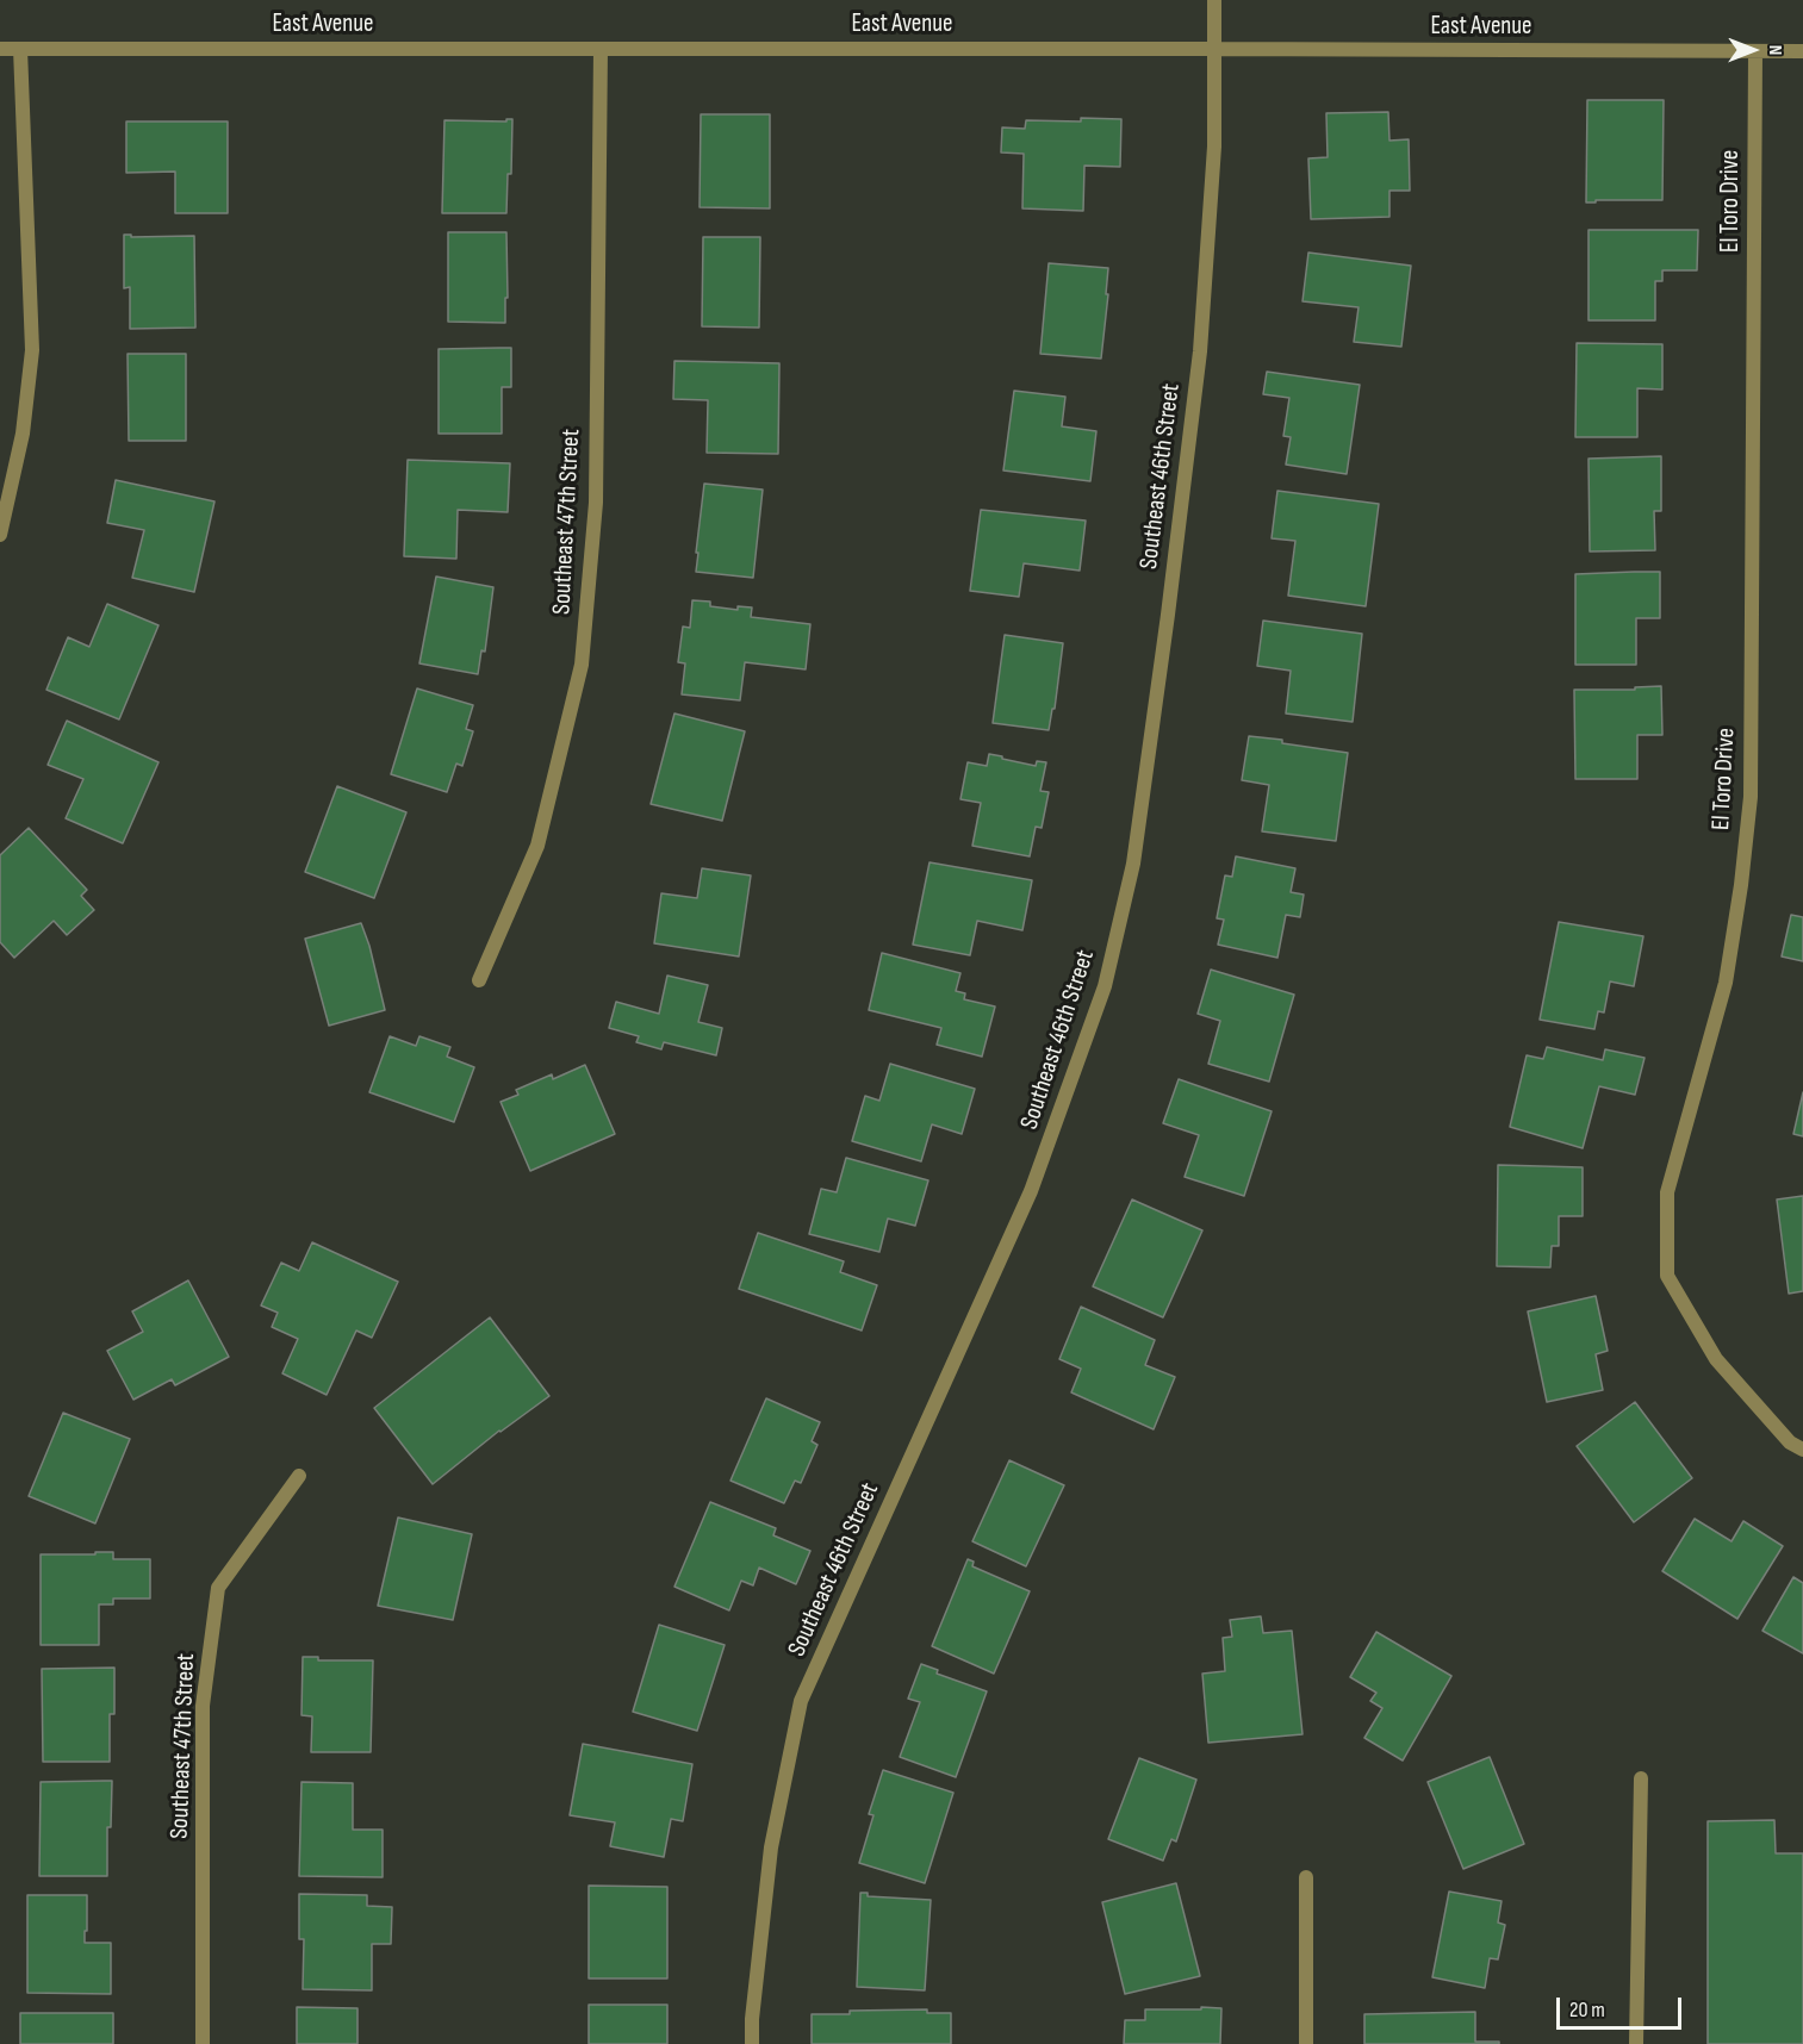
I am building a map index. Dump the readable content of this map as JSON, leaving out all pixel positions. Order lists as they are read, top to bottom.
{
  "streets": {
    "street": [
      "East Avenue",
      "El Toro Drive",
      "Southeast 46th Street",
      "Southeast 47th Street"
    ]
  },
  "crossings": [
    ["East Avenue", "El Toro Drive"],
    ["East Avenue", "Southeast 46th Street"],
    ["East Avenue", "Southeast 47th Street"]
  ],
  "scale_bar": "20 m",
  "north": "right"
}
